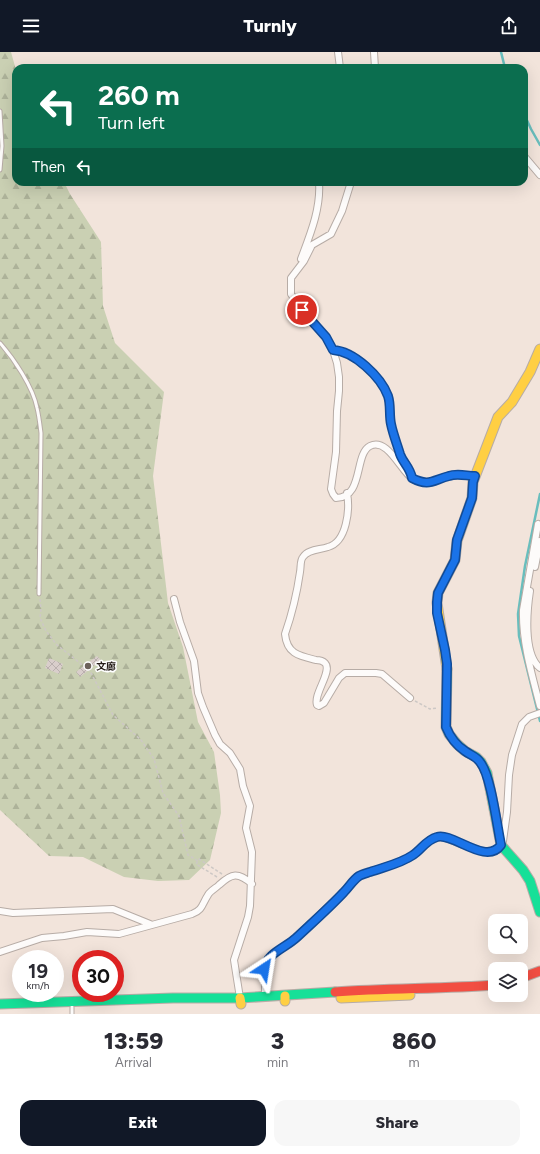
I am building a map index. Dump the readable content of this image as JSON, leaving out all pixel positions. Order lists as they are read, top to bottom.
{
  "places": ["文廊"],
  "page": {
    "header": "Turnly",
    "turn": ["260 m", "Turn left"],
    "then": "Then",
    "speed": "19 km/h",
    "limit": "30",
    "eta": [
      "13:59",
      "Arrival",
      "3",
      "min",
      "860",
      "m"
    ],
    "buttons": ["Exit", "Share"]
  }
}
